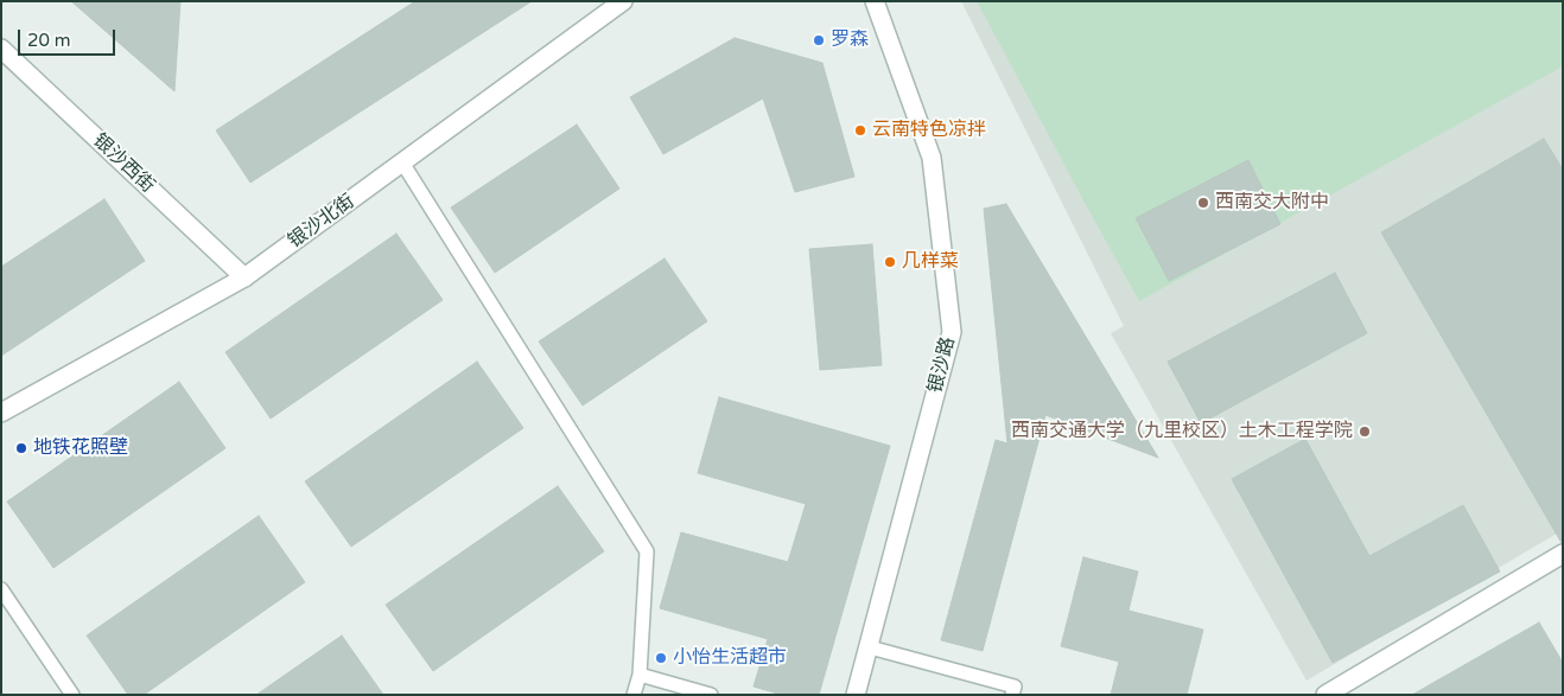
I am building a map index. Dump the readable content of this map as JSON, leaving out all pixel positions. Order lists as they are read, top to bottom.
{
  "streets": {
    "street": ["银沙西街", "银沙北街", "银沙路"]
  },
  "crossings": [
    ["银沙西街", "银沙北街"]
  ],
  "places": [
    "罗森",
    "云南特色凉拌",
    "西南交大附中",
    "几样菜",
    "西南交通大学（九里校区）土木工程学院",
    "地铁花照壁",
    "小怡生活超市"
  ],
  "scale_bar": "20 m"
}
